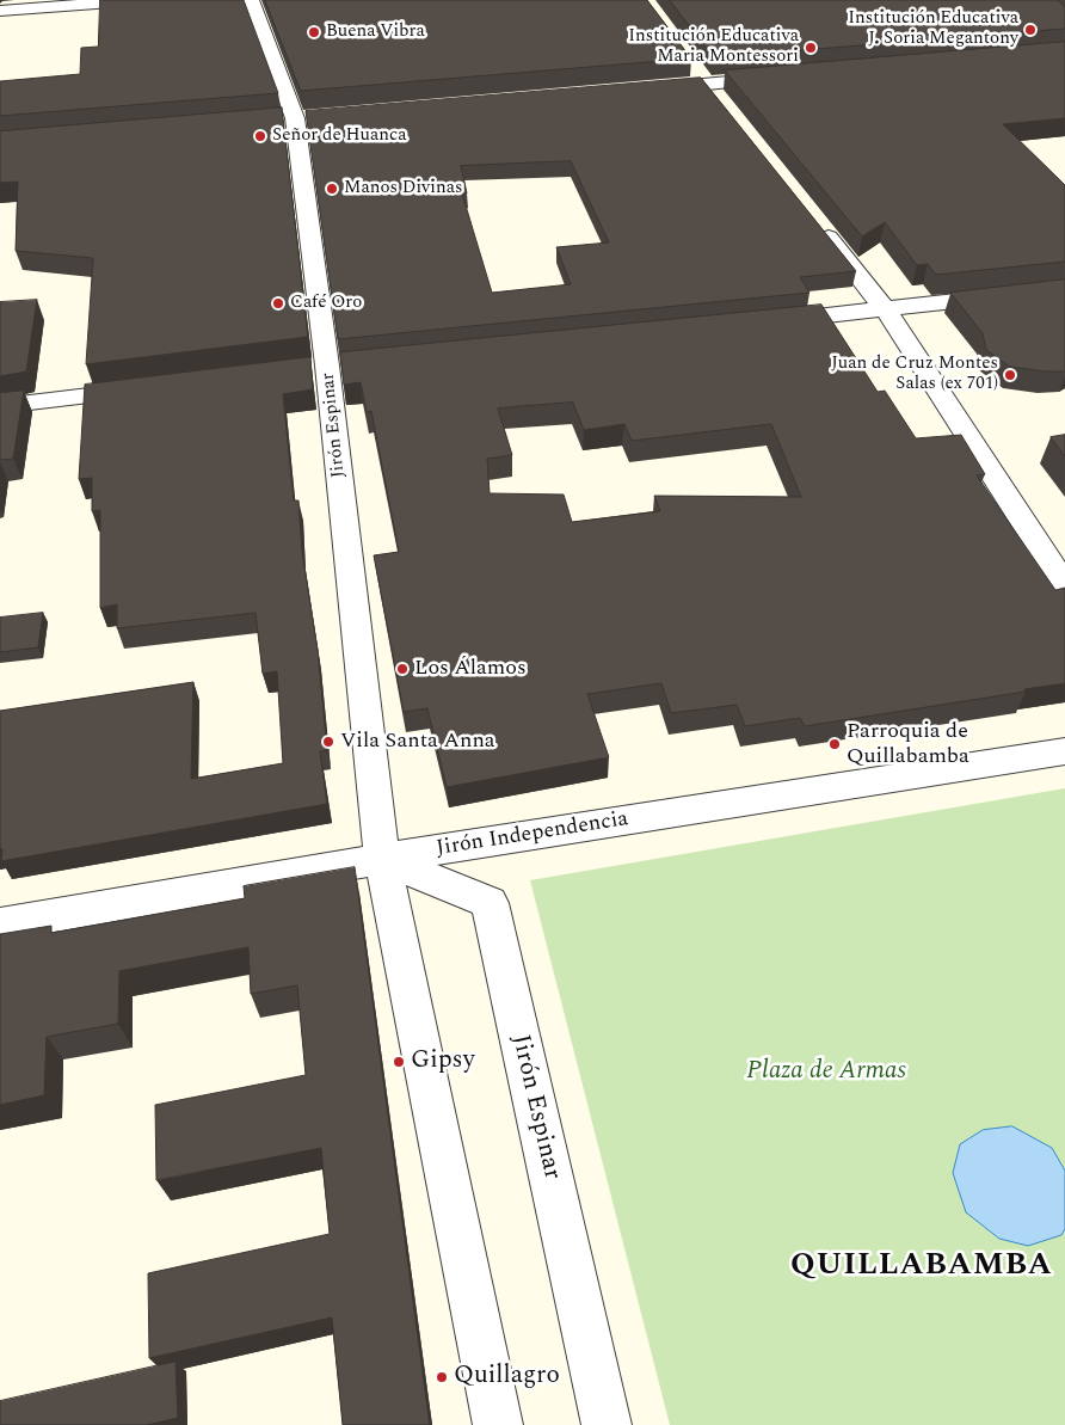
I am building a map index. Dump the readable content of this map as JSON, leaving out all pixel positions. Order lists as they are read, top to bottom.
{
  "streets": {
    "street": ["Jirón Espinar", "Jirón Independencia"]
  },
  "crossings": [
    ["Jirón Espinar", "Jirón Independencia"]
  ],
  "districts": ["QUILLABAMBA"],
  "parks": ["Plaza de Armas"],
  "places": [
    "Institución Educativa J. Soria Megantony",
    "Buena Vibra",
    "Institución Educativa Maria Montessori",
    "Señor de Huanca",
    "Manos Divinas",
    "Café Oro",
    "Juan de Cruz Montes Salas (ex 701)",
    "Los Álamos",
    "Vila Santa Anna",
    "Parroquia de Quillabamba",
    "Gipsy",
    "Quillagro"
  ]
}
